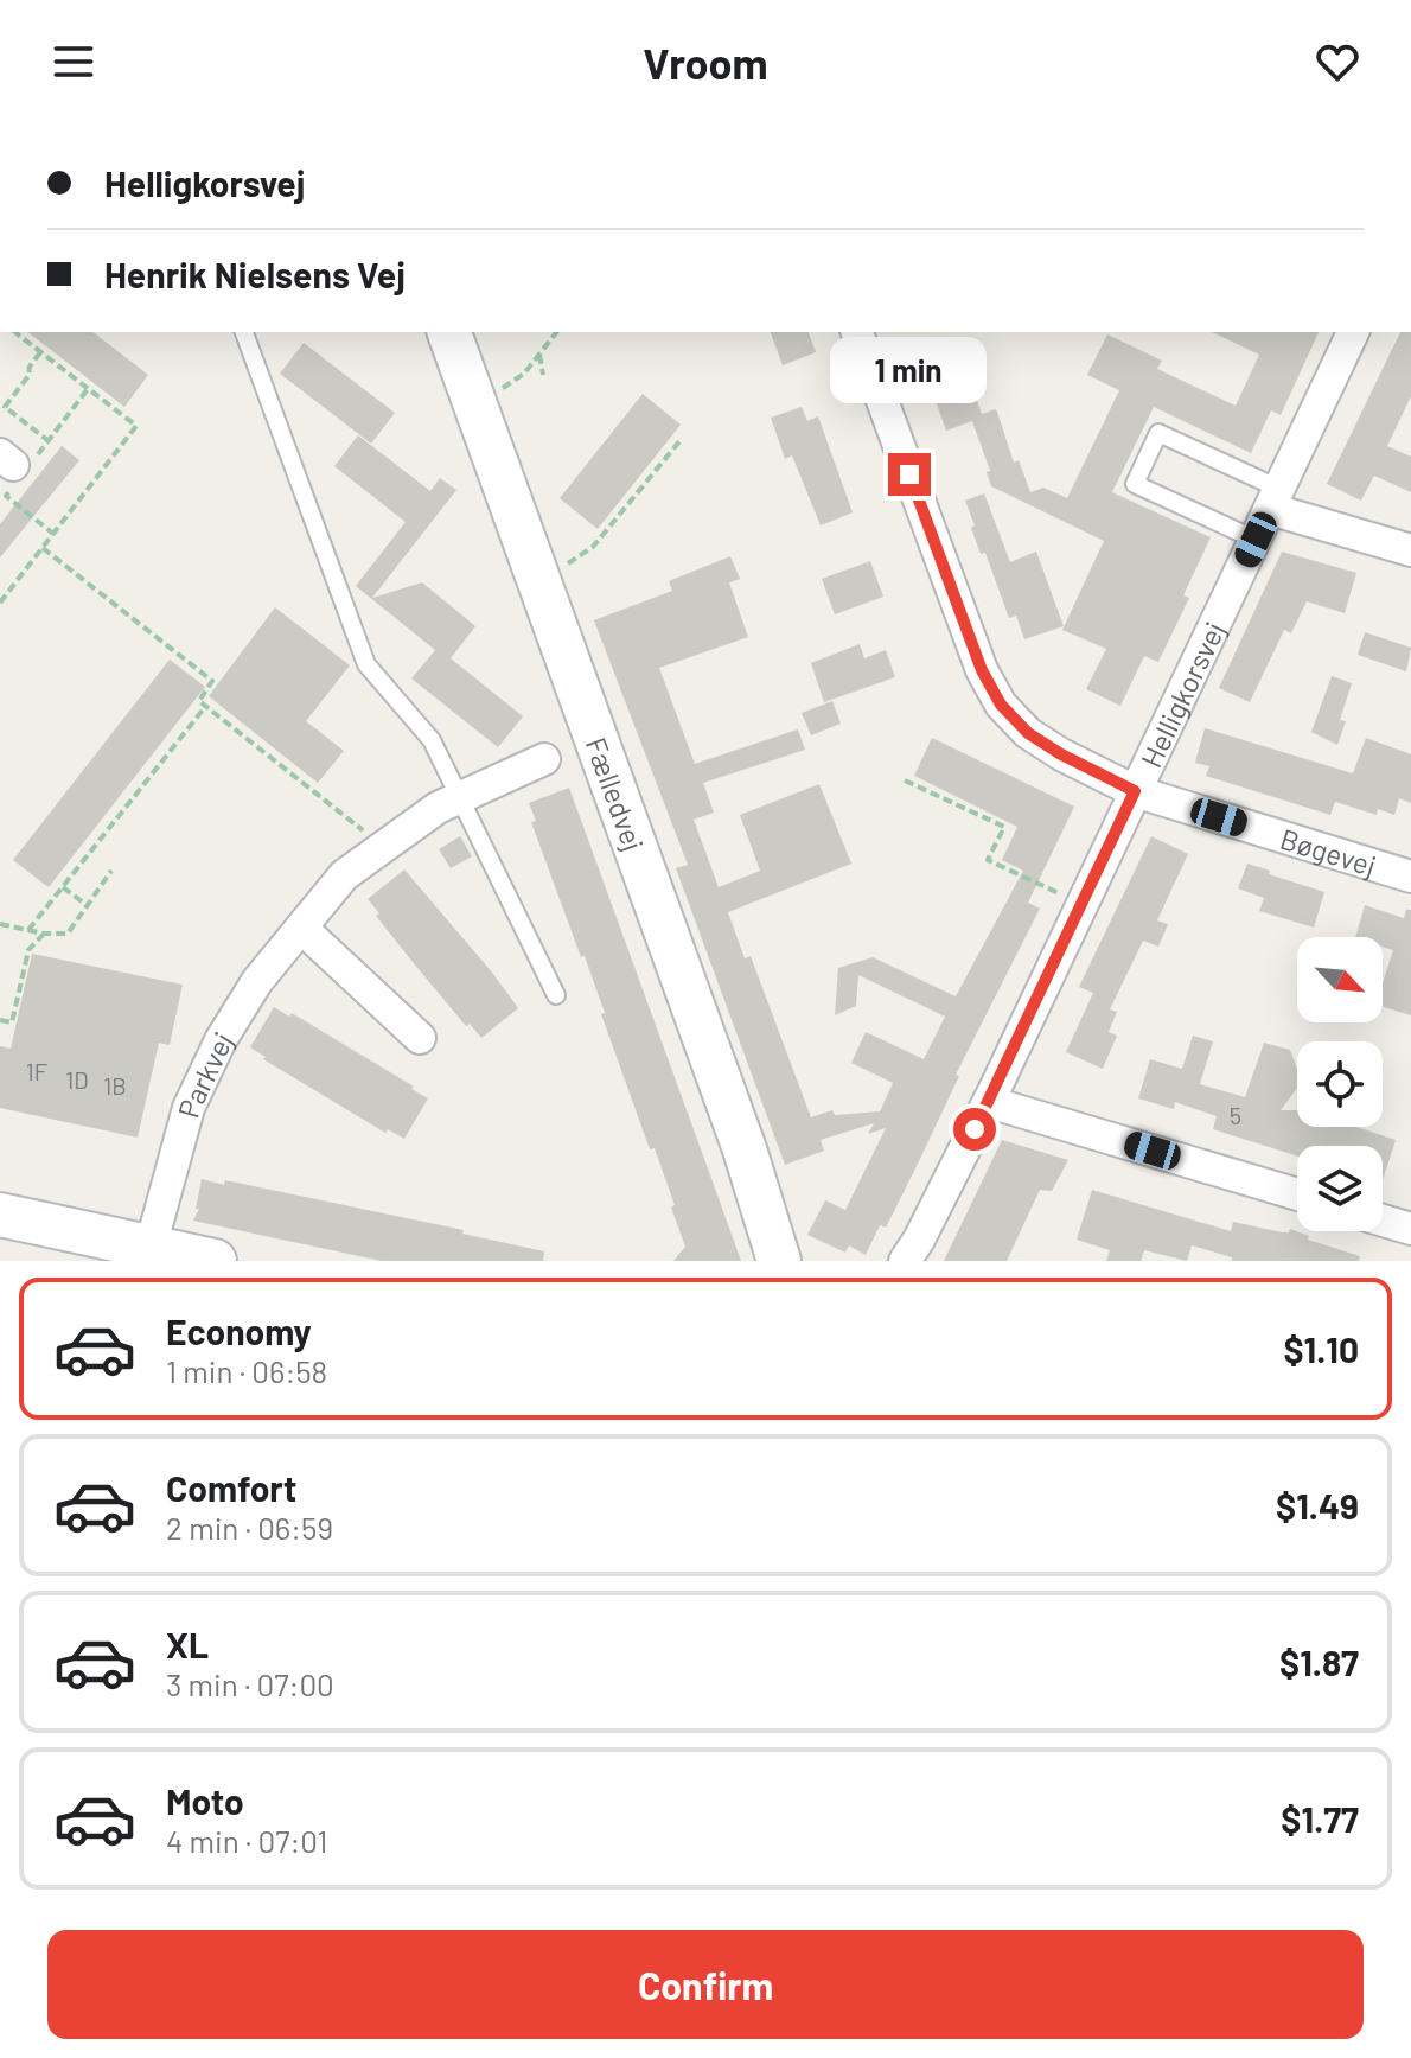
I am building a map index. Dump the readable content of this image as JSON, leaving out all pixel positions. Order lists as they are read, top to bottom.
{
  "streets": {
    "street": [
      "Helligkorsvej",
      "Fælledvej",
      "Bøgevej",
      "Parkvej"
    ]
  },
  "crossings": [
    ["Helligkorsvej", "Bøgevej"]
  ],
  "house_numbers": [
    "1F",
    "1D",
    "1B",
    "5"
  ],
  "north": "bottom right",
  "page": {
    "header": "Vroom",
    "banner": ["Helligkorsvej", "Henrik Nielsens Vej"],
    "bubble": "1 min",
    "list": [
      {
        "name": "Economy",
        "note": "1 min · 06:58",
        "value": "$1.10"
      },
      {
        "name": "Comfort",
        "note": "2 min · 06:59",
        "value": "$1.49"
      },
      {
        "name": "XL",
        "note": "3 min · 07:00",
        "value": "$1.87"
      },
      {
        "name": "Moto",
        "note": "4 min · 07:01",
        "value": "$1.77"
      }
    ],
    "buttons": "Confirm"
  }
}
